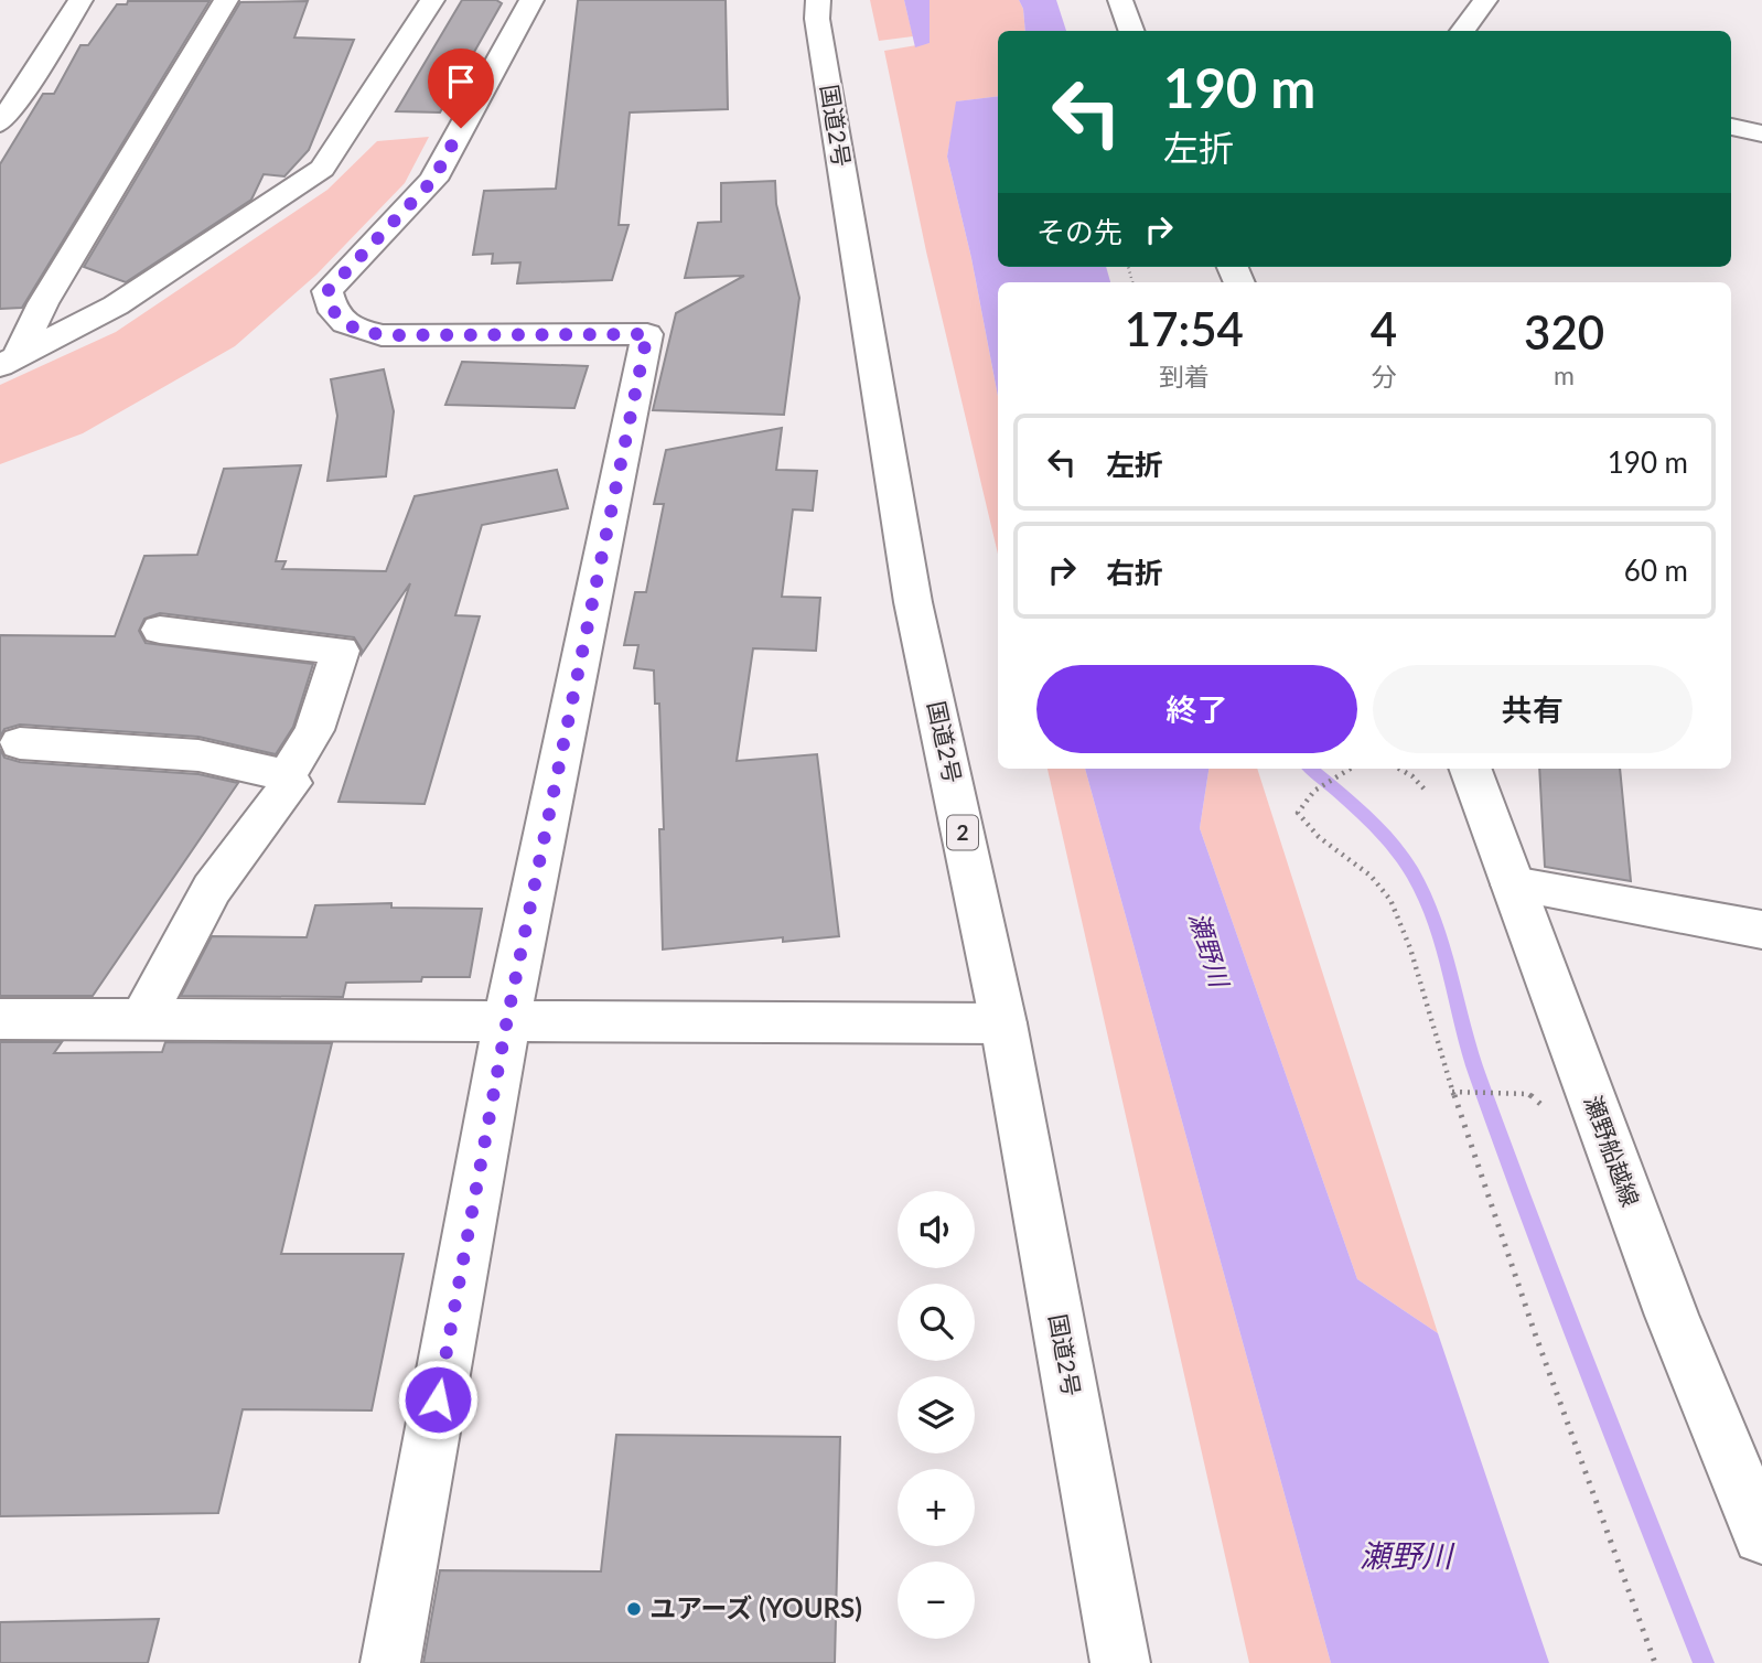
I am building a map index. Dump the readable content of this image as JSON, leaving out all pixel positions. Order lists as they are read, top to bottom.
{
  "streets": {
    "main road": ["国道2号", "2", "瀬野船越線"]
  },
  "water": ["瀬野川"],
  "places": ["ユアーズ (YOURS)"],
  "page": {
    "turn": ["190 m", "左折"],
    "then": "その先",
    "eta": [
      "17:54",
      "到着",
      "4",
      "分",
      "320",
      "m"
    ],
    "list": [
      {
        "name": "左折",
        "value": "190 m"
      },
      {
        "name": "右折",
        "value": "60 m"
      }
    ],
    "buttons": ["終了", "共有"],
    "map_buttons": ["+", "−"]
  }
}
